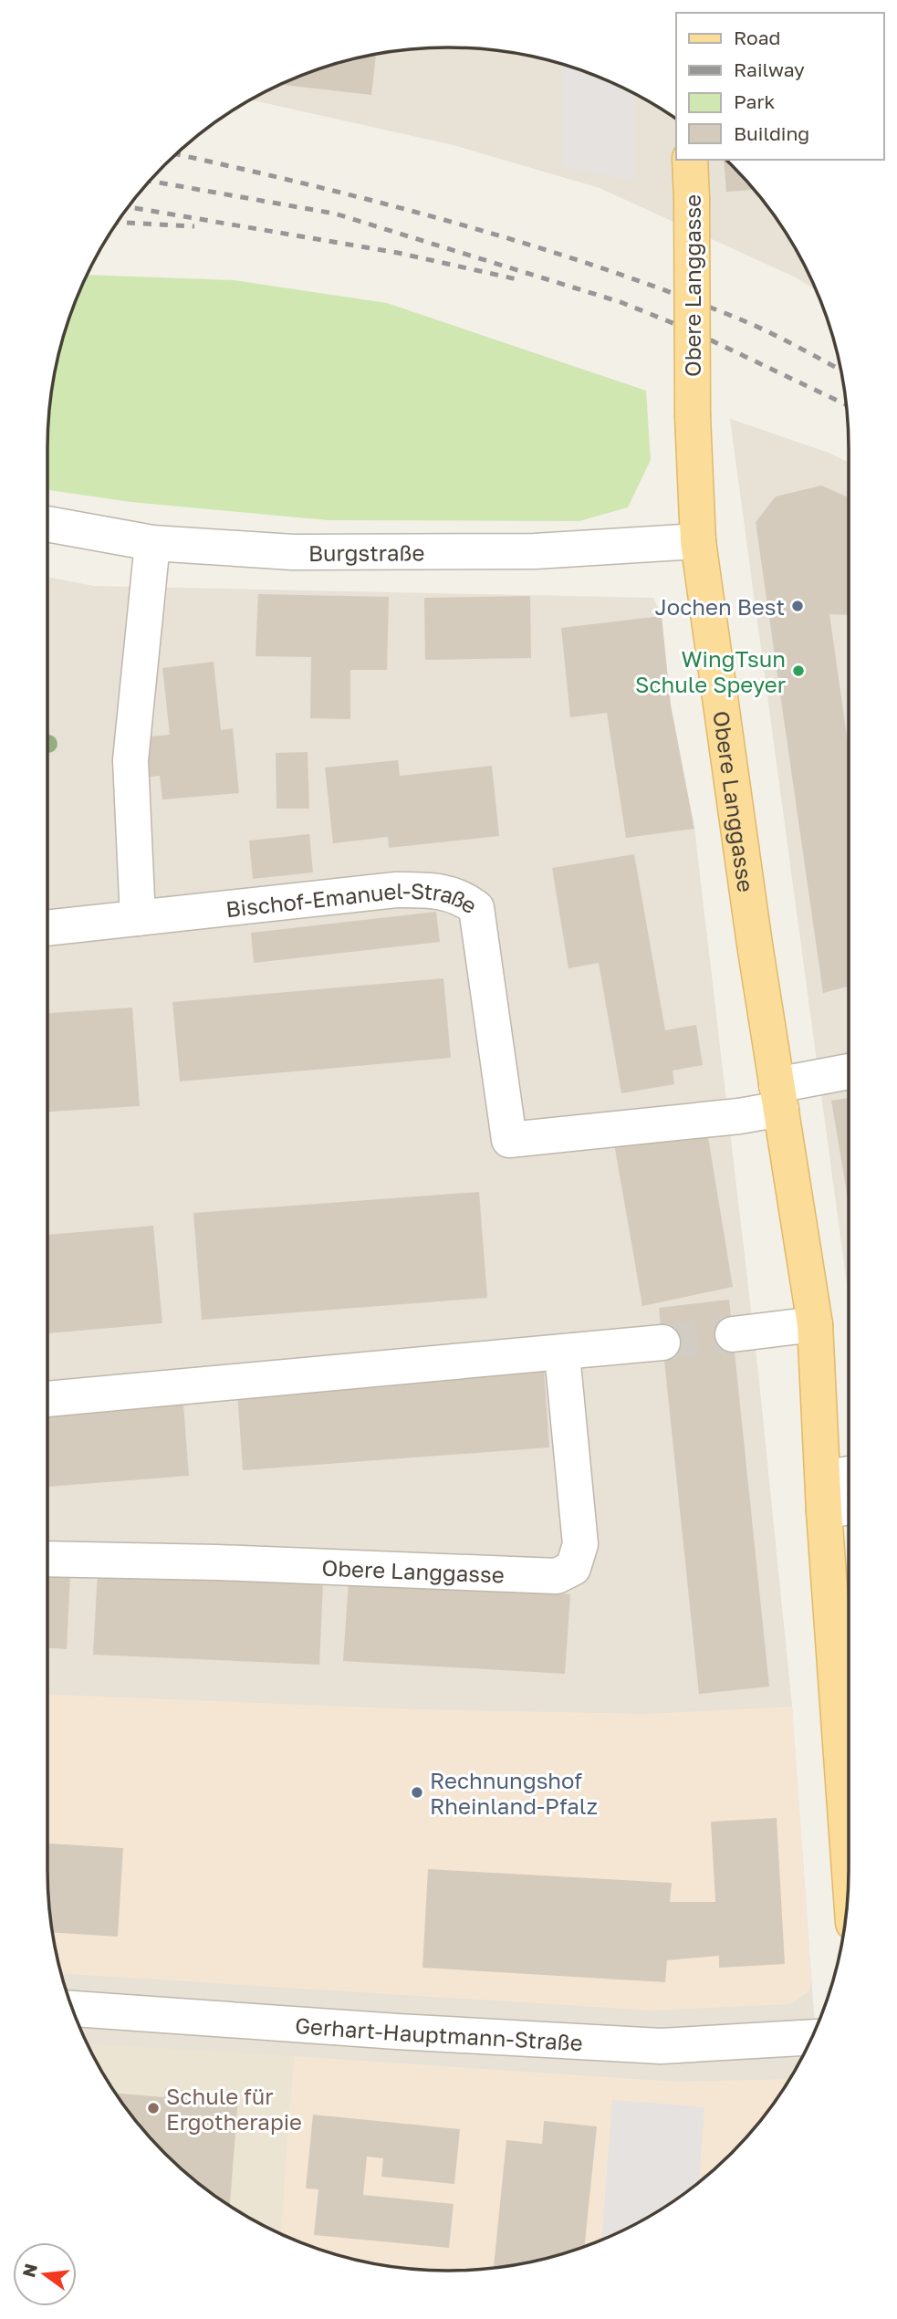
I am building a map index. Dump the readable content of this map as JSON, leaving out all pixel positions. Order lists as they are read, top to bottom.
{
  "streets": {
    "main road": ["Obere Langgasse"],
    "street": ["Burgstraße", "Bischof-Emanuel-Straße", "Gerhart-Hauptmann-Straße"]
  },
  "crossings": [
    ["Obere Langgasse", "Burgstraße"],
    ["Obere Langgasse", "Bischof-Emanuel-Straße"]
  ],
  "places": [
    "Jochen Best",
    "WingTsun Schule Speyer",
    "Rechnungshof Rheinland-Pfalz",
    "Schule für Ergotherapie"
  ],
  "legend": [
    "Road",
    "Railway",
    "Park",
    "Building"
  ],
  "north": "left"
}
